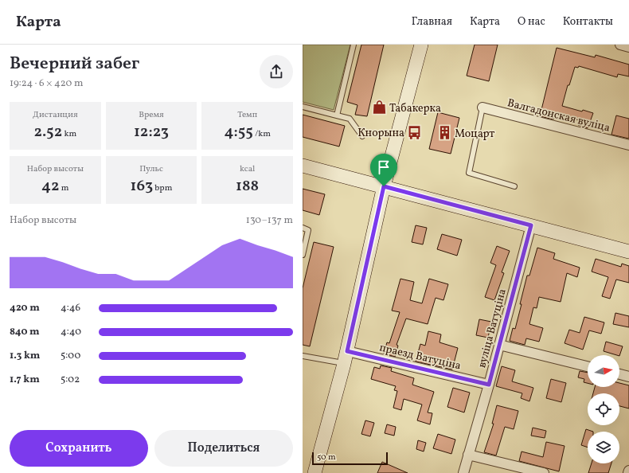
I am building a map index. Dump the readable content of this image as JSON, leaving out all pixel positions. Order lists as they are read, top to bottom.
{
  "streets": {
    "street": ["Валгадонская вуліца", "вуліца Ватуціна", "праезд Ватуціна"]
  },
  "crossings": [
    ["вуліца Ватуціна", "праезд Ватуціна"]
  ],
  "places": {
    "shop": ["Табакерка"],
    "bus stop": ["Кнорына"],
    "building": ["Моцарт"]
  },
  "scale_bar": "50 m",
  "north": "right",
  "page": {
    "header": "Карта",
    "nav": [
      "Главная",
      "Карта",
      "О нас",
      "Контакты"
    ],
    "heading": ["Вечерний забег", "19:24 · 6 × 420 m"],
    "stats": [
      ["Дистанция", "2.52 km"],
      ["Время", "12:23"],
      ["Темп", "4:55 /km"],
      ["Набор высоты", "42 m"],
      ["Пульс", "163 bpm"],
      ["kcal", "188"]
    ],
    "chart": ["Набор высоты", "130–137 m"],
    "list": [
      {
        "name": "420 m",
        "note": "4:46"
      },
      {
        "name": "840 m",
        "note": "4:40"
      },
      {
        "name": "1.3 km",
        "note": "5:00"
      },
      {
        "name": "1.7 km",
        "note": "5:02"
      }
    ],
    "buttons": ["Сохранить", "Поделиться"],
    "scale": "50 m"
  }
}
